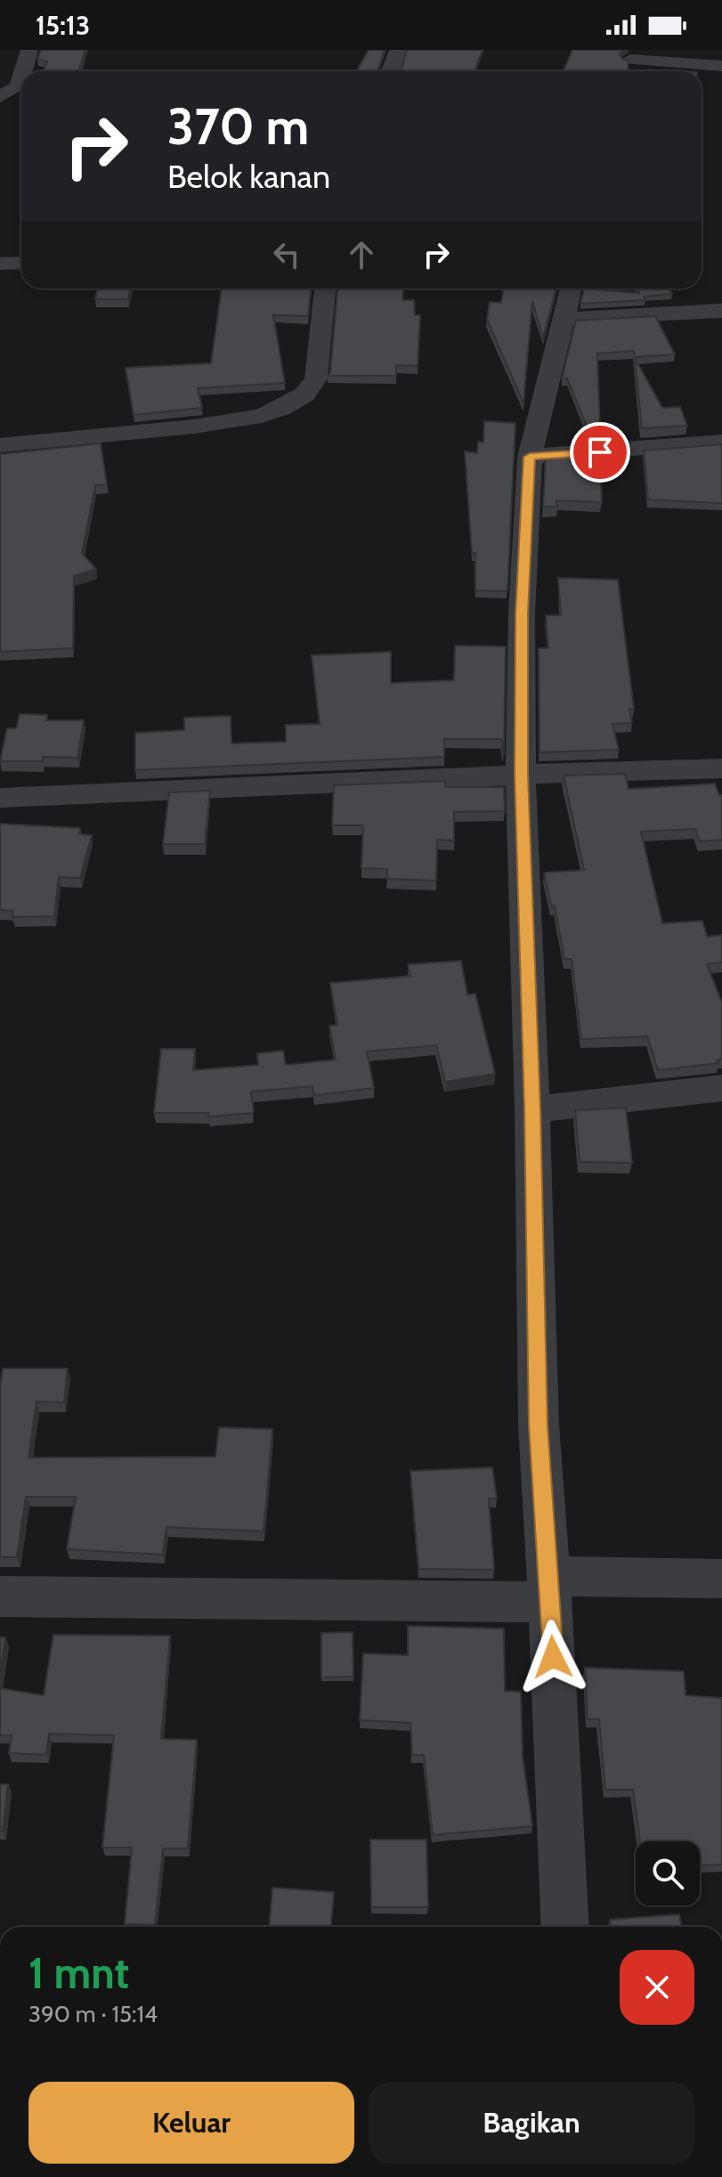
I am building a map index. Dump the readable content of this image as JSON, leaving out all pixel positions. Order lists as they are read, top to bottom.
{
  "page": {
    "status": "15:13",
    "turn": ["370 m", "Belok kanan"],
    "heading": ["1 mnt", "390 m · 15:14"],
    "buttons": ["Keluar", "Bagikan"]
  }
}
